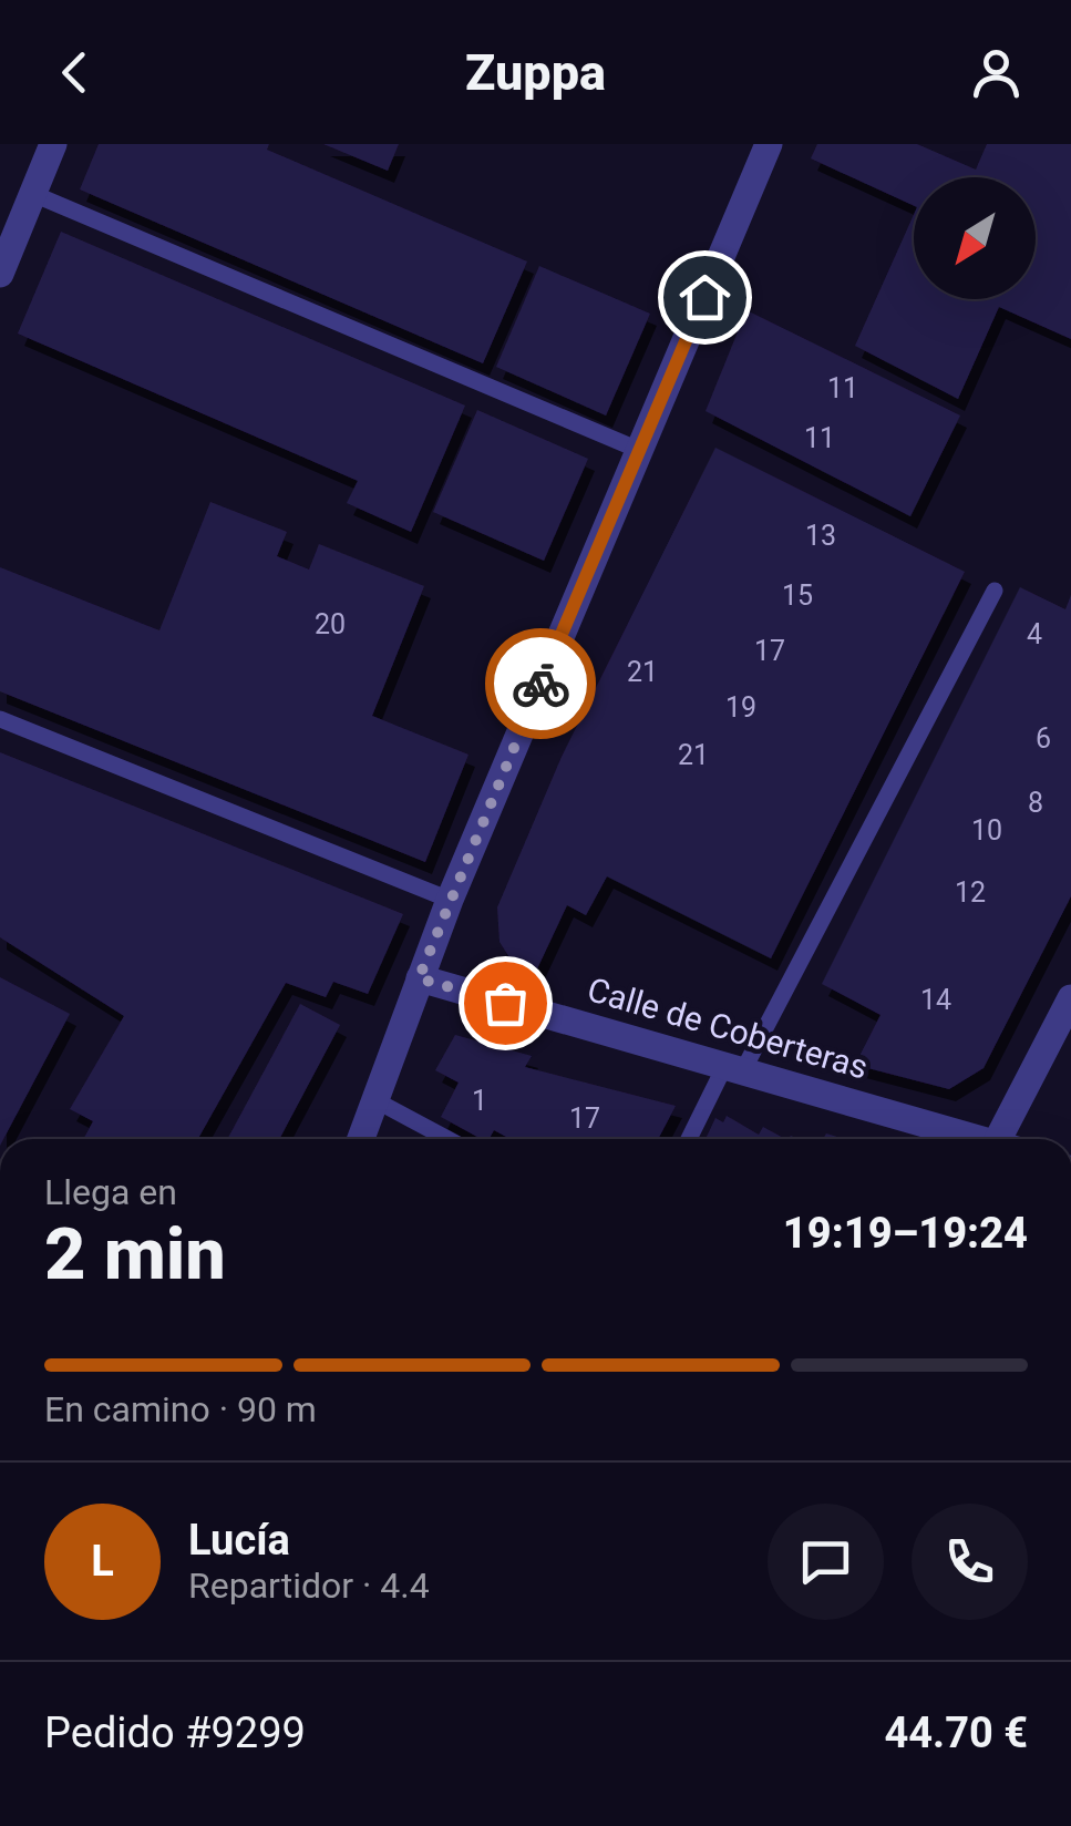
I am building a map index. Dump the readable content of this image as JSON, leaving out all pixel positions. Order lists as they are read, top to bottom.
{
  "streets": {
    "street": ["Calle de Coberteras"]
  },
  "house_numbers": [
    "11",
    "11",
    "13",
    "15",
    "20",
    "4",
    "17",
    "21",
    "19",
    "6",
    "21",
    "8",
    "10",
    "12",
    "14",
    "1",
    "17"
  ],
  "north": "bottom left",
  "page": {
    "header": "Zuppa",
    "heading": ["2 min", "Llega en", "19:19–19:24"],
    "panel": [
      "Lucía",
      "Repartidor · 4.4",
      "Pedido #9299",
      "44.70 €"
    ],
    "bar": "En camino · 90 m",
    "round": "L"
  }
}
